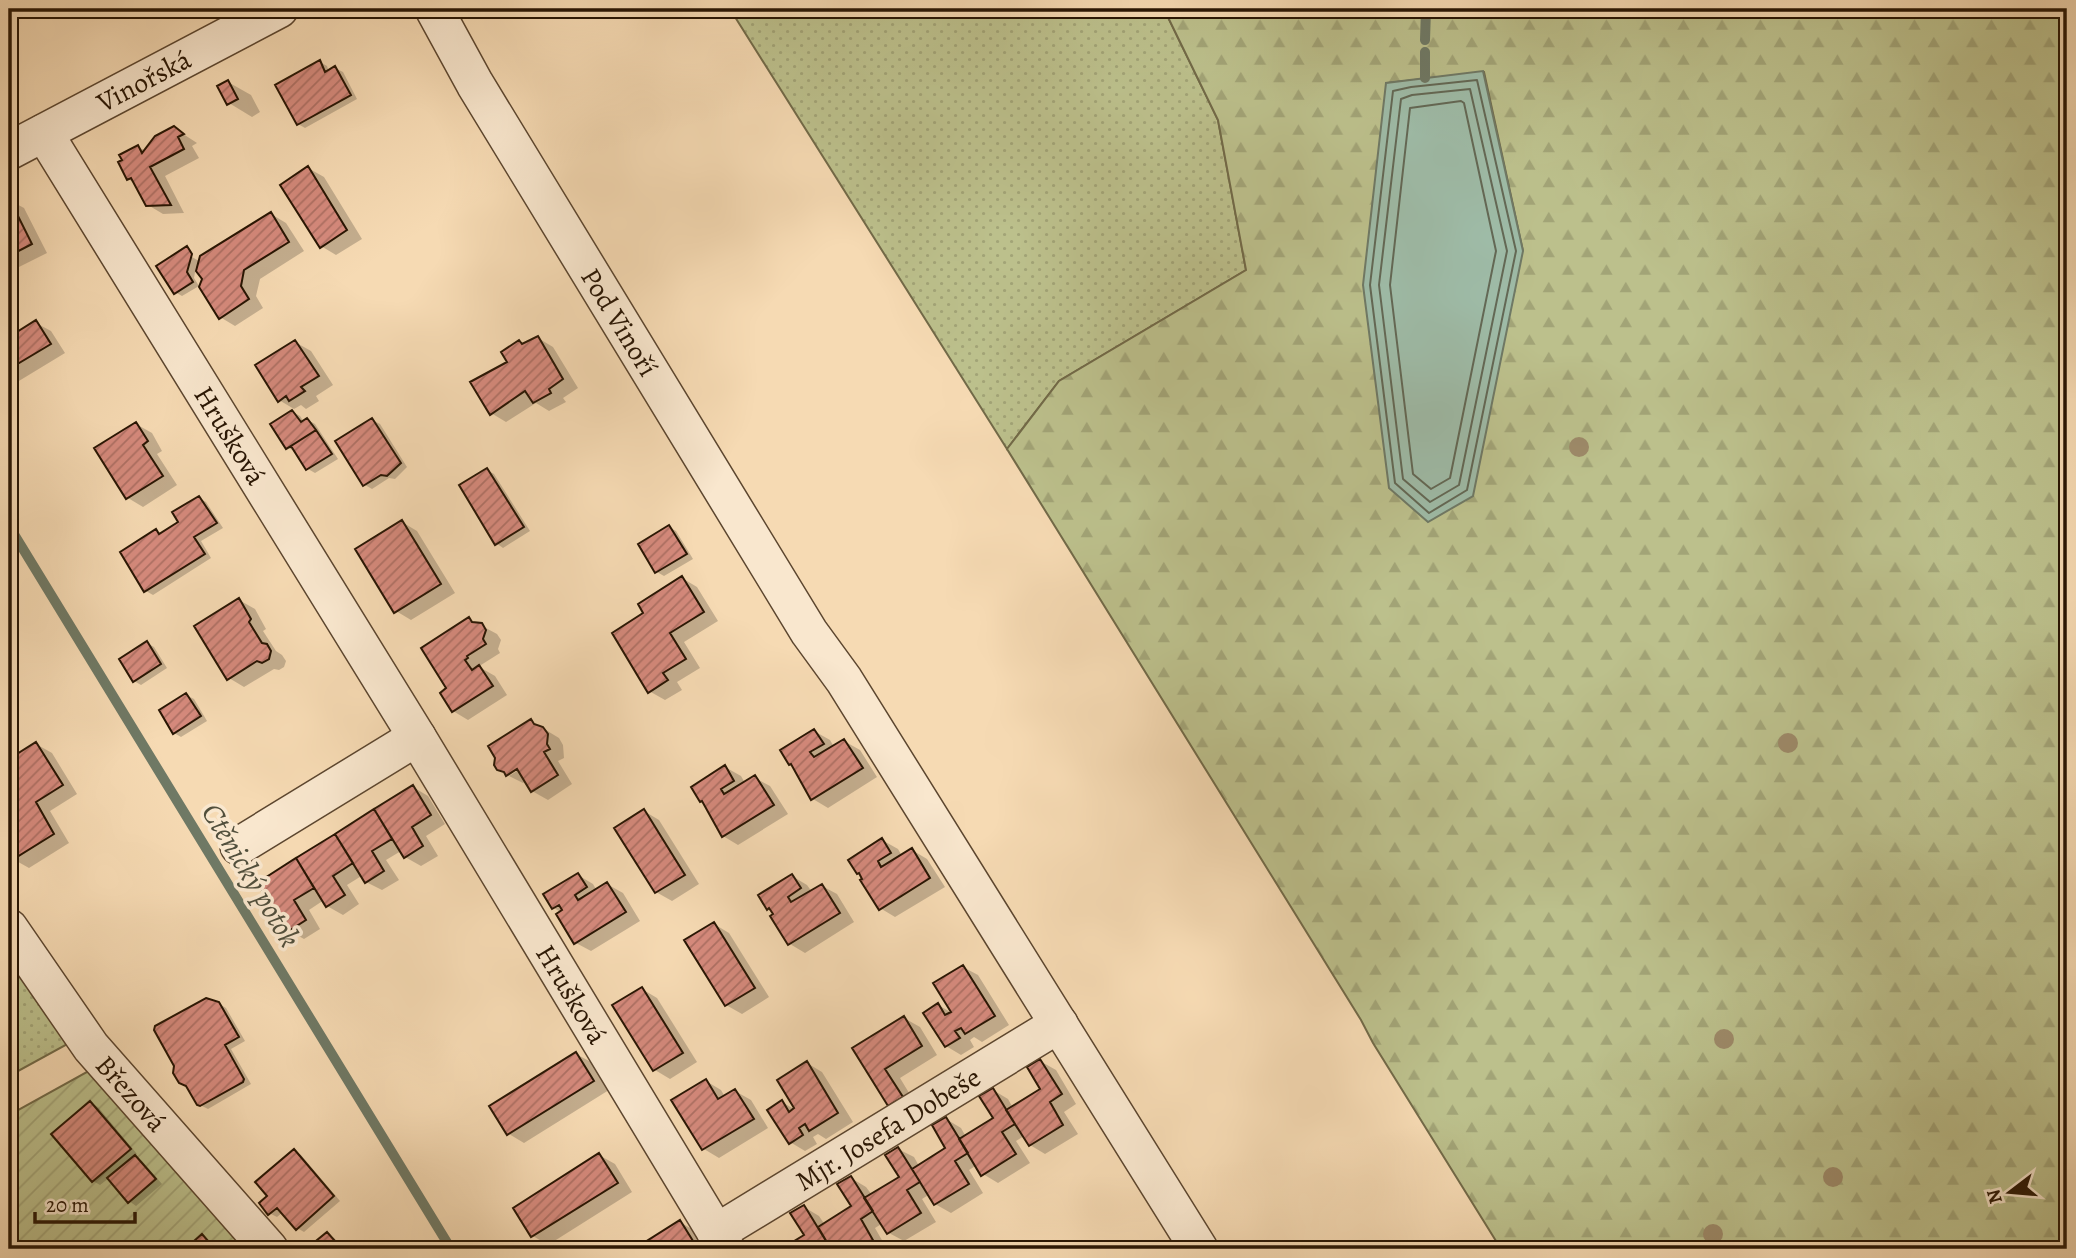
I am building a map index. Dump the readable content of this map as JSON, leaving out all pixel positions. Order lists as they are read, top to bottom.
{
  "streets": {
    "street": [
      "Vinořská",
      "Pod Vinoří",
      "Hrušková",
      "Březová",
      "Mjr. Josefa Dobeše"
    ]
  },
  "crossings": [
    ["Vinořská", "Hrušková"],
    ["Pod Vinoří", "Mjr. Josefa Dobeše"],
    ["Hrušková", "Mjr. Josefa Dobeše"]
  ],
  "water": ["Ctěnický potok"],
  "scale_bar": "20 m",
  "north": "left"
}
